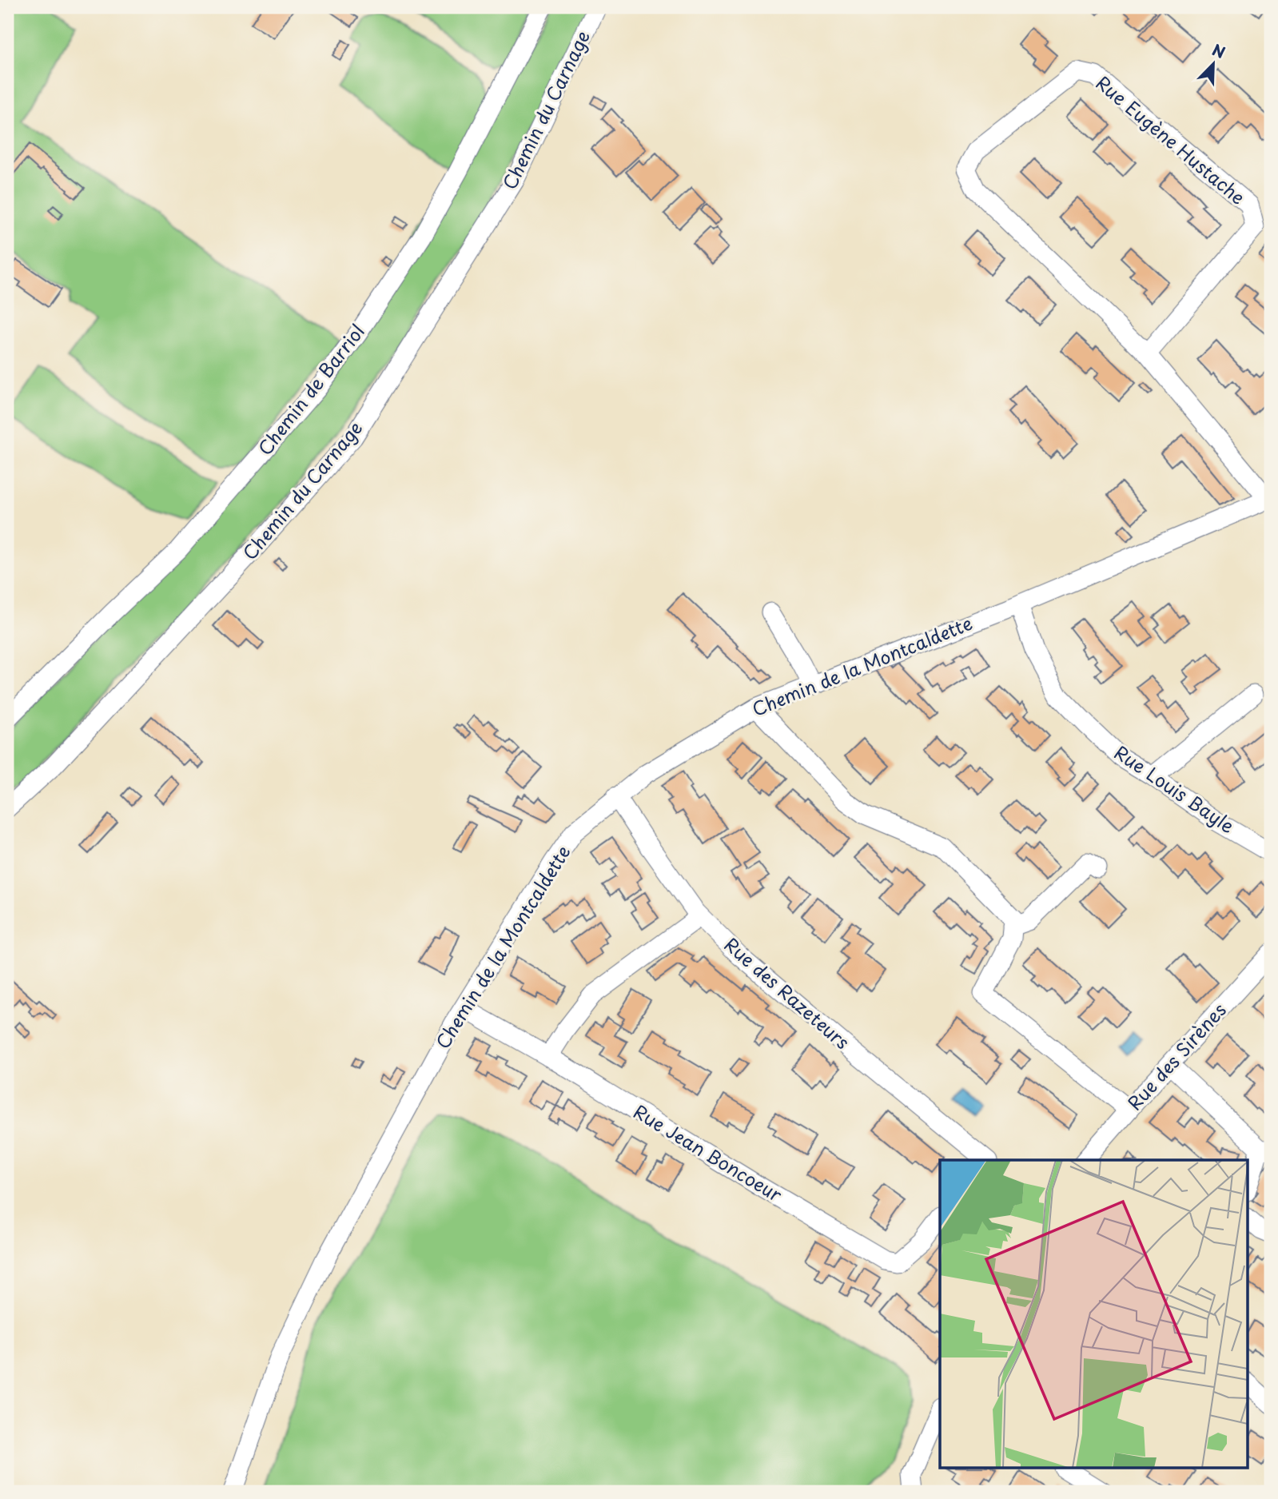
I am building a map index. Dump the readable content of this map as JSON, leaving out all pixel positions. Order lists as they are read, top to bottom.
{
  "streets": {
    "street": [
      "Chemin du Carnage",
      "Rue Eugène Hustache",
      "Chemin de Barriol",
      "Chemin de la Montcaldette",
      "Rue Louis Bayle",
      "Rue des Razeteurs",
      "Rue des Sirènes",
      "Rue Jean Boncoeur"
    ]
  },
  "crossings": [
    ["Rue Eugène Hustache", "Chemin de la Montcaldette"],
    ["Chemin de la Montcaldette", "Rue Louis Bayle"],
    ["Chemin de la Montcaldette", "Rue des Razeteurs"],
    ["Chemin de la Montcaldette", "Rue Jean Boncoeur"]
  ],
  "north": "top right"
}
